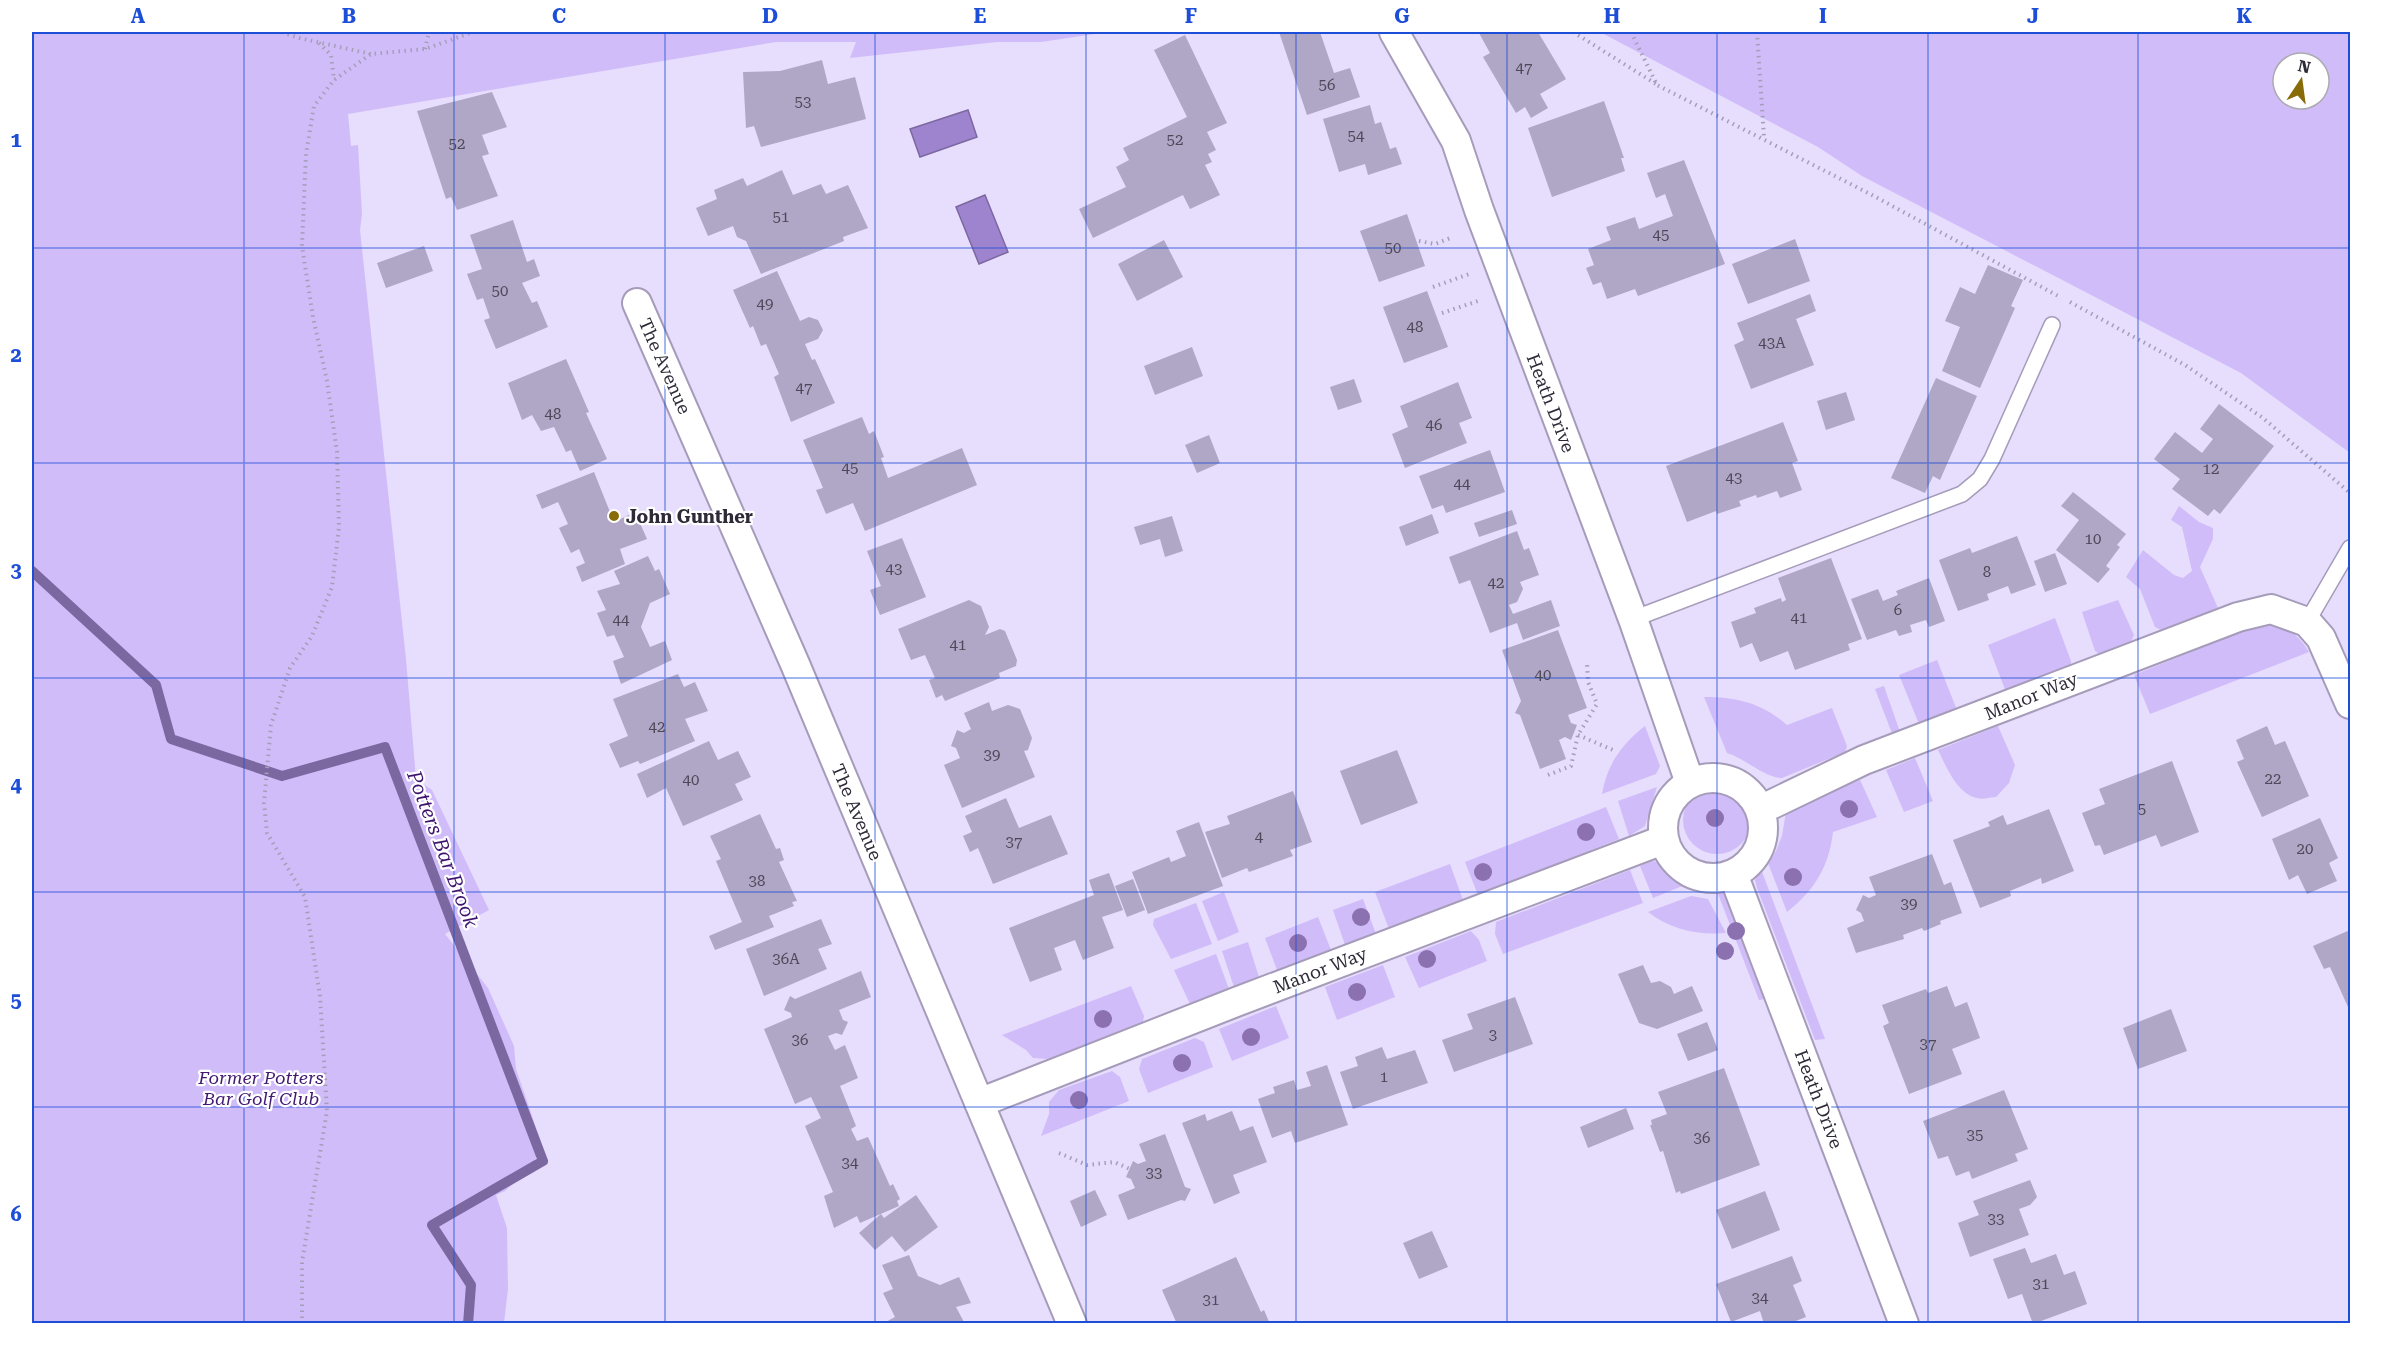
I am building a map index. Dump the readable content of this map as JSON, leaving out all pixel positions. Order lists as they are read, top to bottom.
{
  "streets": {
    "street": ["The Avenue", "Heath Drive", "Manor Way"]
  },
  "crossings": [
    ["The Avenue", "Manor Way"],
    ["Heath Drive", "Manor Way"]
  ],
  "water": ["Potters Bar Brook"],
  "parks": ["Former Potters Bar Golf Club"],
  "places": ["John Gunther"],
  "house_numbers": [
    "47",
    "56",
    "53",
    "54",
    "52",
    "52",
    "51",
    "45",
    "50",
    "50",
    "49",
    "48",
    "43A",
    "47",
    "48",
    "46",
    "45",
    "12",
    "43",
    "44",
    "10",
    "43",
    "8",
    "42",
    "6",
    "41",
    "44",
    "41",
    "40",
    "42",
    "39",
    "22",
    "40",
    "5",
    "4",
    "37",
    "20",
    "38",
    "39",
    "36A",
    "3",
    "36",
    "37",
    "1",
    "35",
    "36",
    "34",
    "33",
    "33",
    "31",
    "34",
    "31"
  ],
  "north": "top",
  "grid": {
    "columns": [
      "A",
      "B",
      "C",
      "D",
      "E",
      "F",
      "G",
      "H",
      "I",
      "J",
      "K"
    ],
    "rows": [
      "1",
      "2",
      "3",
      "4",
      "5",
      "6"
    ]
  }
}
